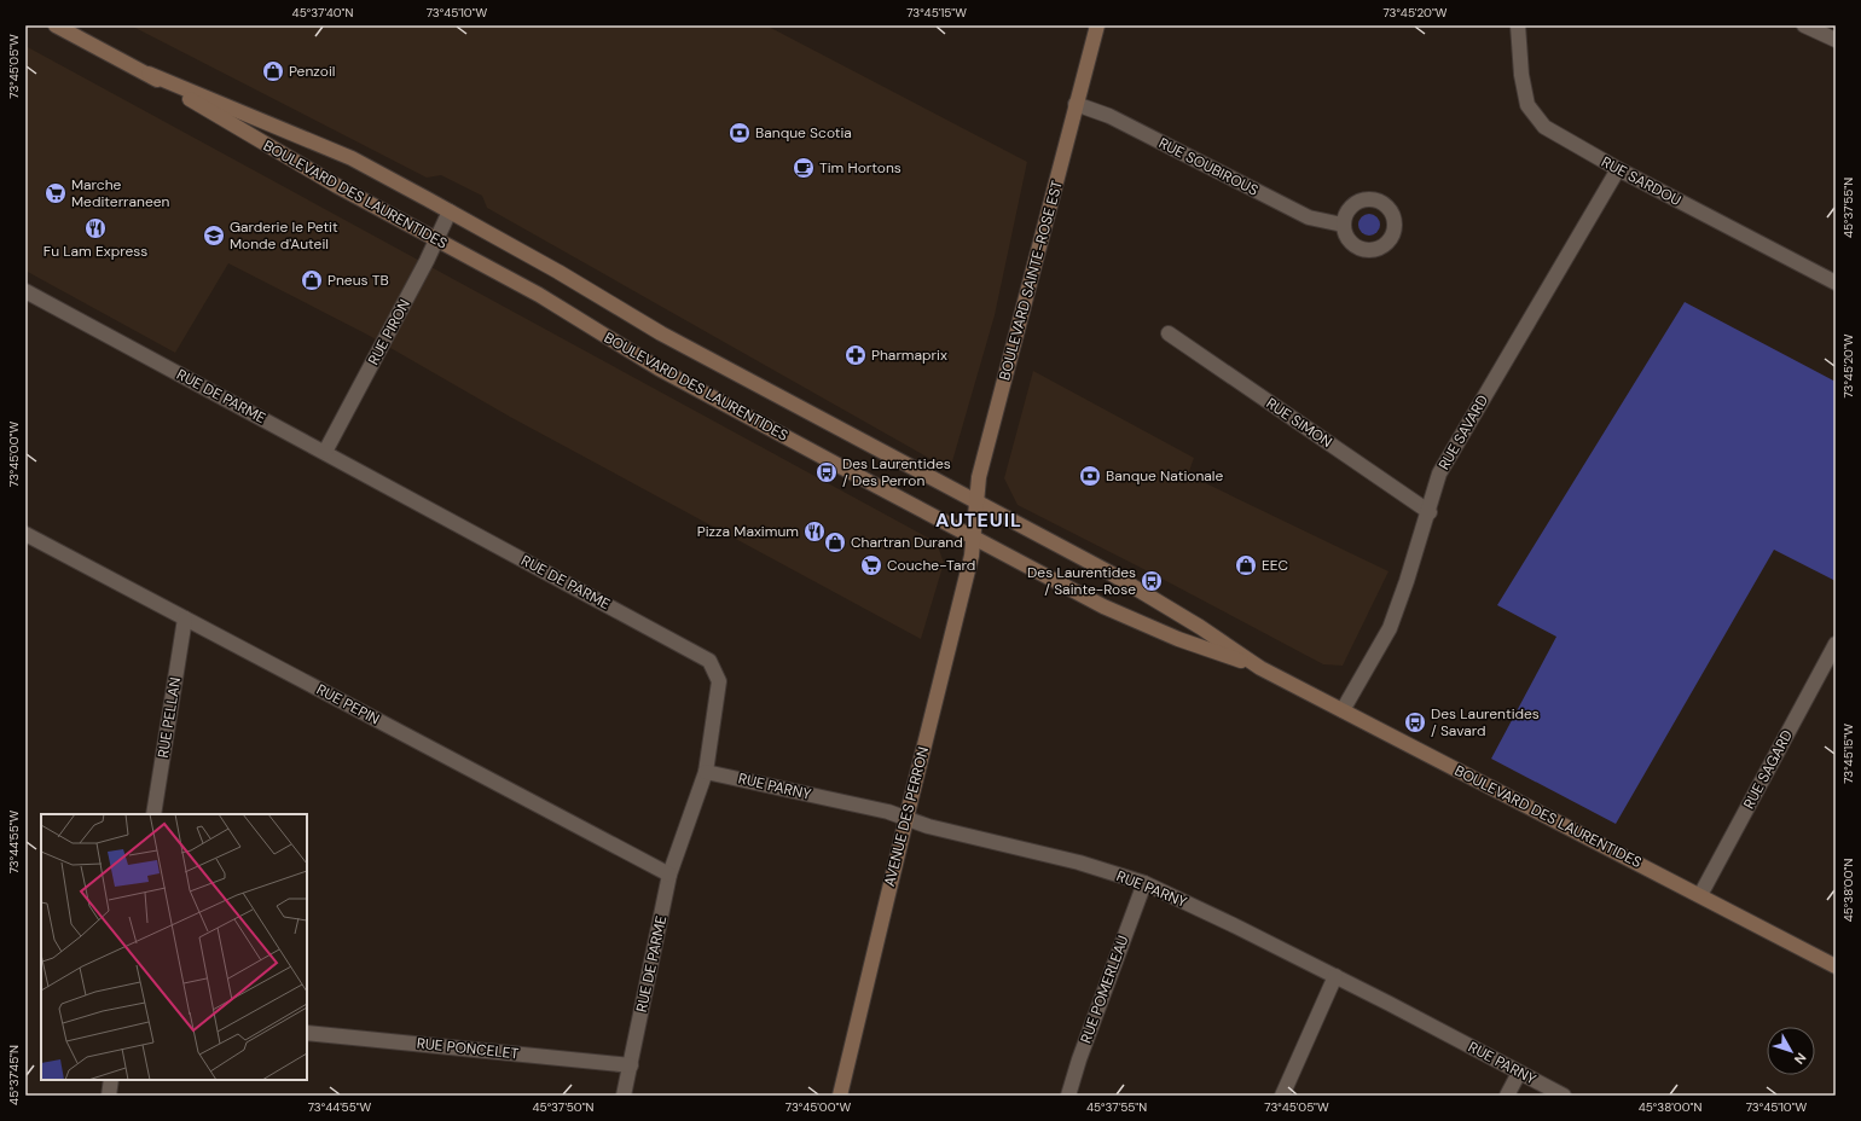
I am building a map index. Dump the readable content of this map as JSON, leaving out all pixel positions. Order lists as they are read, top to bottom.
{
  "streets": {
    "main road": ["BOULEVARD DES LAURENTIDES", "BOULEVARD SAINTE-ROSE EST", "AVENUE DES PERRON"],
    "street": [
      "RUE SOUBIROUS",
      "RUE SARDOU",
      "RUE PIRON",
      "RUE DE PARME",
      "RUE SIMON",
      "RUE SAVARD",
      "RUE PEPIN",
      "RUE PELLAN",
      "RUE SAGARD",
      "RUE PARNY",
      "RUE POMERLEAU",
      "RUE PONCELET"
    ]
  },
  "crossings": [
    ["RUE SOUBIROUS", "BOULEVARD SAINTE-ROSE EST"],
    ["RUE SARDOU", "RUE SAVARD"],
    ["BOULEVARD DES LAURENTIDES", "BOULEVARD SAINTE-ROSE EST"],
    ["BOULEVARD DES LAURENTIDES", "RUE PIRON"],
    ["BOULEVARD DES LAURENTIDES", "RUE SAVARD"],
    ["BOULEVARD DES LAURENTIDES", "RUE SAGARD"],
    ["BOULEVARD DES LAURENTIDES", "AVENUE DES PERRON"],
    ["BOULEVARD SAINTE-ROSE EST", "AVENUE DES PERRON"],
    ["RUE PIRON", "RUE DE PARME"],
    ["RUE DE PARME", "RUE PEPIN"],
    ["RUE DE PARME", "RUE PARNY"],
    ["RUE DE PARME", "RUE PONCELET"],
    ["RUE SIMON", "RUE SAVARD"],
    ["RUE PEPIN", "RUE PELLAN"],
    ["RUE PARNY", "AVENUE DES PERRON"],
    ["RUE PARNY", "RUE POMERLEAU"]
  ],
  "districts": ["AUTEUIL"],
  "places": {
    "shop": [
      "Penzoil",
      "Pneus TB",
      "Chartran Durand",
      "EEC"
    ],
    "bank": ["Banque Scotia", "Banque Nationale"],
    "cafe": ["Tim Hortons"],
    "supermarket": ["Marche Mediterraneen", "Couche-Tard"],
    "restaurant": ["Fu Lam Express", "Pizza Maximum"],
    "school or university": ["Garderie le Petit Monde d'Auteil"],
    "pharmacy": ["Pharmaprix"],
    "bus stop": ["Des Laurentides / Des Perron", "Des Laurentides / Sainte-Rose", "Des Laurentides / Savard"]
  },
  "north": "bottom right",
  "coordinates": [
    "45°37'40\"N",
    "73°45'10\"W",
    "73°45'15\"W",
    "73°45'20\"W",
    "73°45'05\"W",
    "45°37'55\"N",
    "73°45'00\"W",
    "73°44'55\"W",
    "45°38'00\"N",
    "45°37'45\"N",
    "45°37'50\"N"
  ]
}
